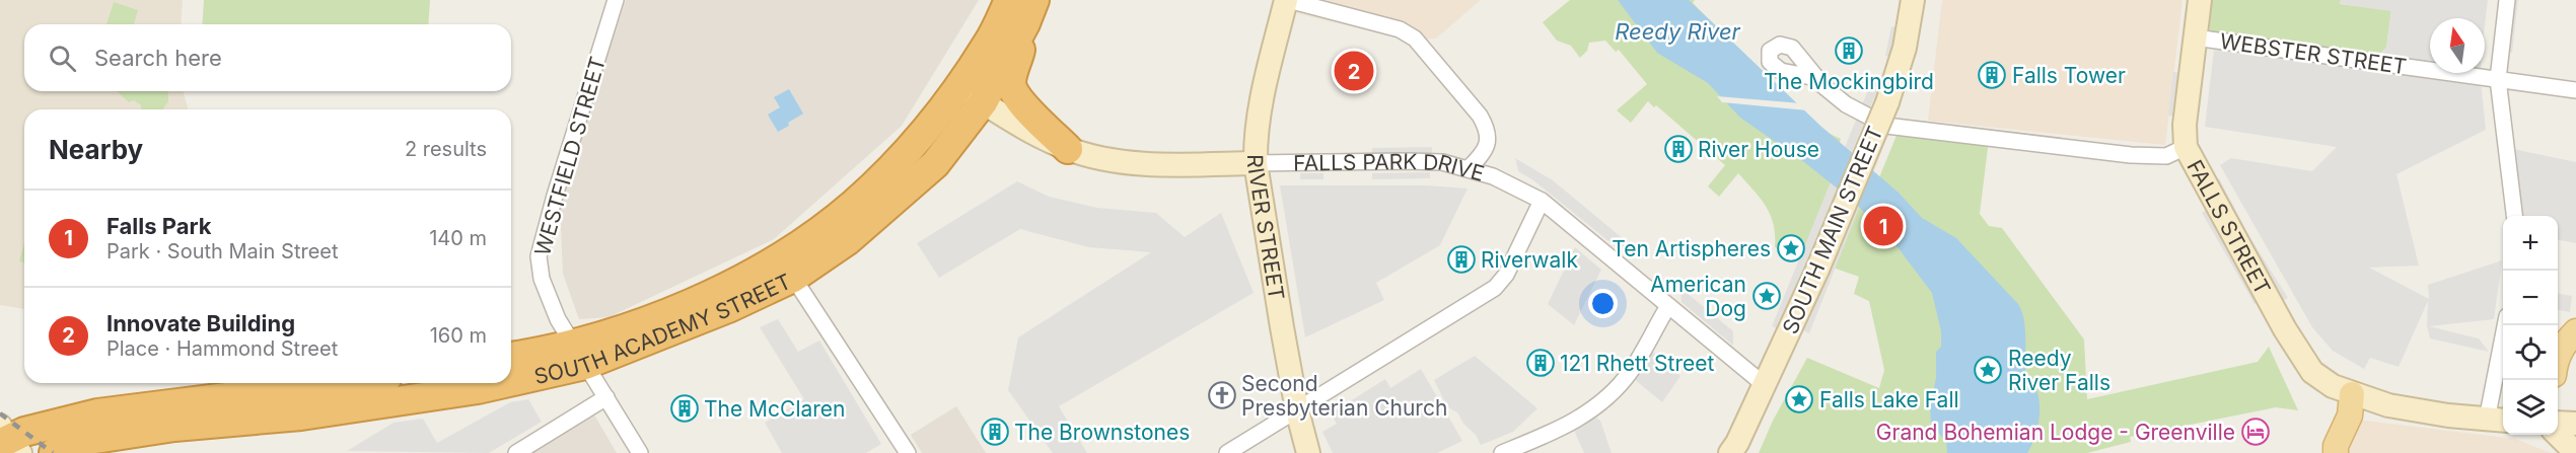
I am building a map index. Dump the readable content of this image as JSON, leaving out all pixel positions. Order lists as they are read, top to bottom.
{
  "streets": {
    "highway": ["SOUTH ACADEMY STREET"],
    "street": [
      "WEBSTER STREET",
      "WESTFIELD STREET",
      "FALLS PARK DRIVE",
      "RIVER STREET",
      "FALLS STREET",
      "SOUTH MAIN STREET"
    ]
  },
  "crossings": [
    ["WEBSTER STREET", "FALLS STREET"],
    ["WESTFIELD STREET", "SOUTH ACADEMY STREET"],
    ["FALLS PARK DRIVE", "RIVER STREET"],
    ["FALLS PARK DRIVE", "SOUTH MAIN STREET"],
    ["FALLS PARK DRIVE", "SOUTH ACADEMY STREET"]
  ],
  "water": ["Reedy River"],
  "places": {
    "building": [
      "The Mockingbird",
      "Falls Tower",
      "River House",
      "Riverwalk",
      "121 Rhett Street",
      "The McClaren",
      "The Brownstones"
    ],
    "place": [
      "Ten Artispheres",
      "American Dog",
      "Reedy River Falls",
      "Falls Lake Fall"
    ],
    "church": ["Second Presbyterian Church"],
    "hotel": ["Grand Bohemian Lodge - Greenville"]
  },
  "north": "top",
  "page": {
    "search": "Search here",
    "pins": ["2", "1"],
    "heading": ["Nearby", "2 results"],
    "list": [
      {
        "mark": "1",
        "name": "Falls Park",
        "note": "Park · South Main Street",
        "value": "140 m"
      },
      {
        "mark": "2",
        "name": "Innovate Building",
        "note": "Place · Hammond Street",
        "value": "160 m"
      }
    ],
    "map_buttons": ["+", "−"]
  }
}
